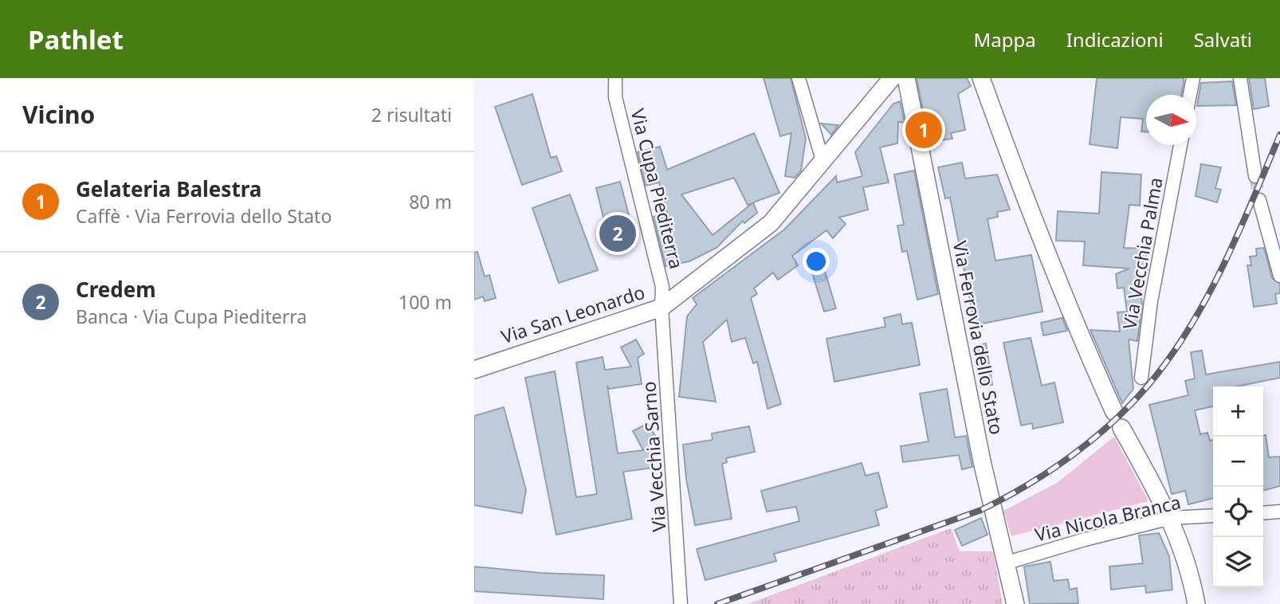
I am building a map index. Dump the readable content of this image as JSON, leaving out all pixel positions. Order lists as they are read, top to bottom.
{
  "streets": {
    "main road": ["Via San Leonardo", "Via Ferrovia dello Stato"],
    "street": [
      "Via Cupa Piediterra",
      "Via Vecchia Palma",
      "Via Vecchia Sarno",
      "Via Nicola Branca"
    ]
  },
  "crossings": [
    ["Via Cupa Piediterra", "Via San Leonardo"],
    ["Via Cupa Piediterra", "Via Vecchia Sarno"],
    ["Via San Leonardo", "Via Vecchia Sarno"],
    ["Via Ferrovia dello Stato", "Via Nicola Branca"]
  ],
  "north": "right",
  "page": {
    "header": "Pathlet",
    "nav": ["Mappa", "Indicazioni", "Salvati"],
    "heading": ["Vicino", "2 risultati"],
    "pins": ["1", "2"],
    "list": [
      {
        "mark": "1",
        "name": "Gelateria Balestra",
        "note": "Caffè · Via Ferrovia dello Stato",
        "value": "80 m"
      },
      {
        "mark": "2",
        "name": "Credem",
        "note": "Banca · Via Cupa Piediterra",
        "value": "100 m"
      }
    ],
    "map_buttons": ["+", "−"]
  }
}
